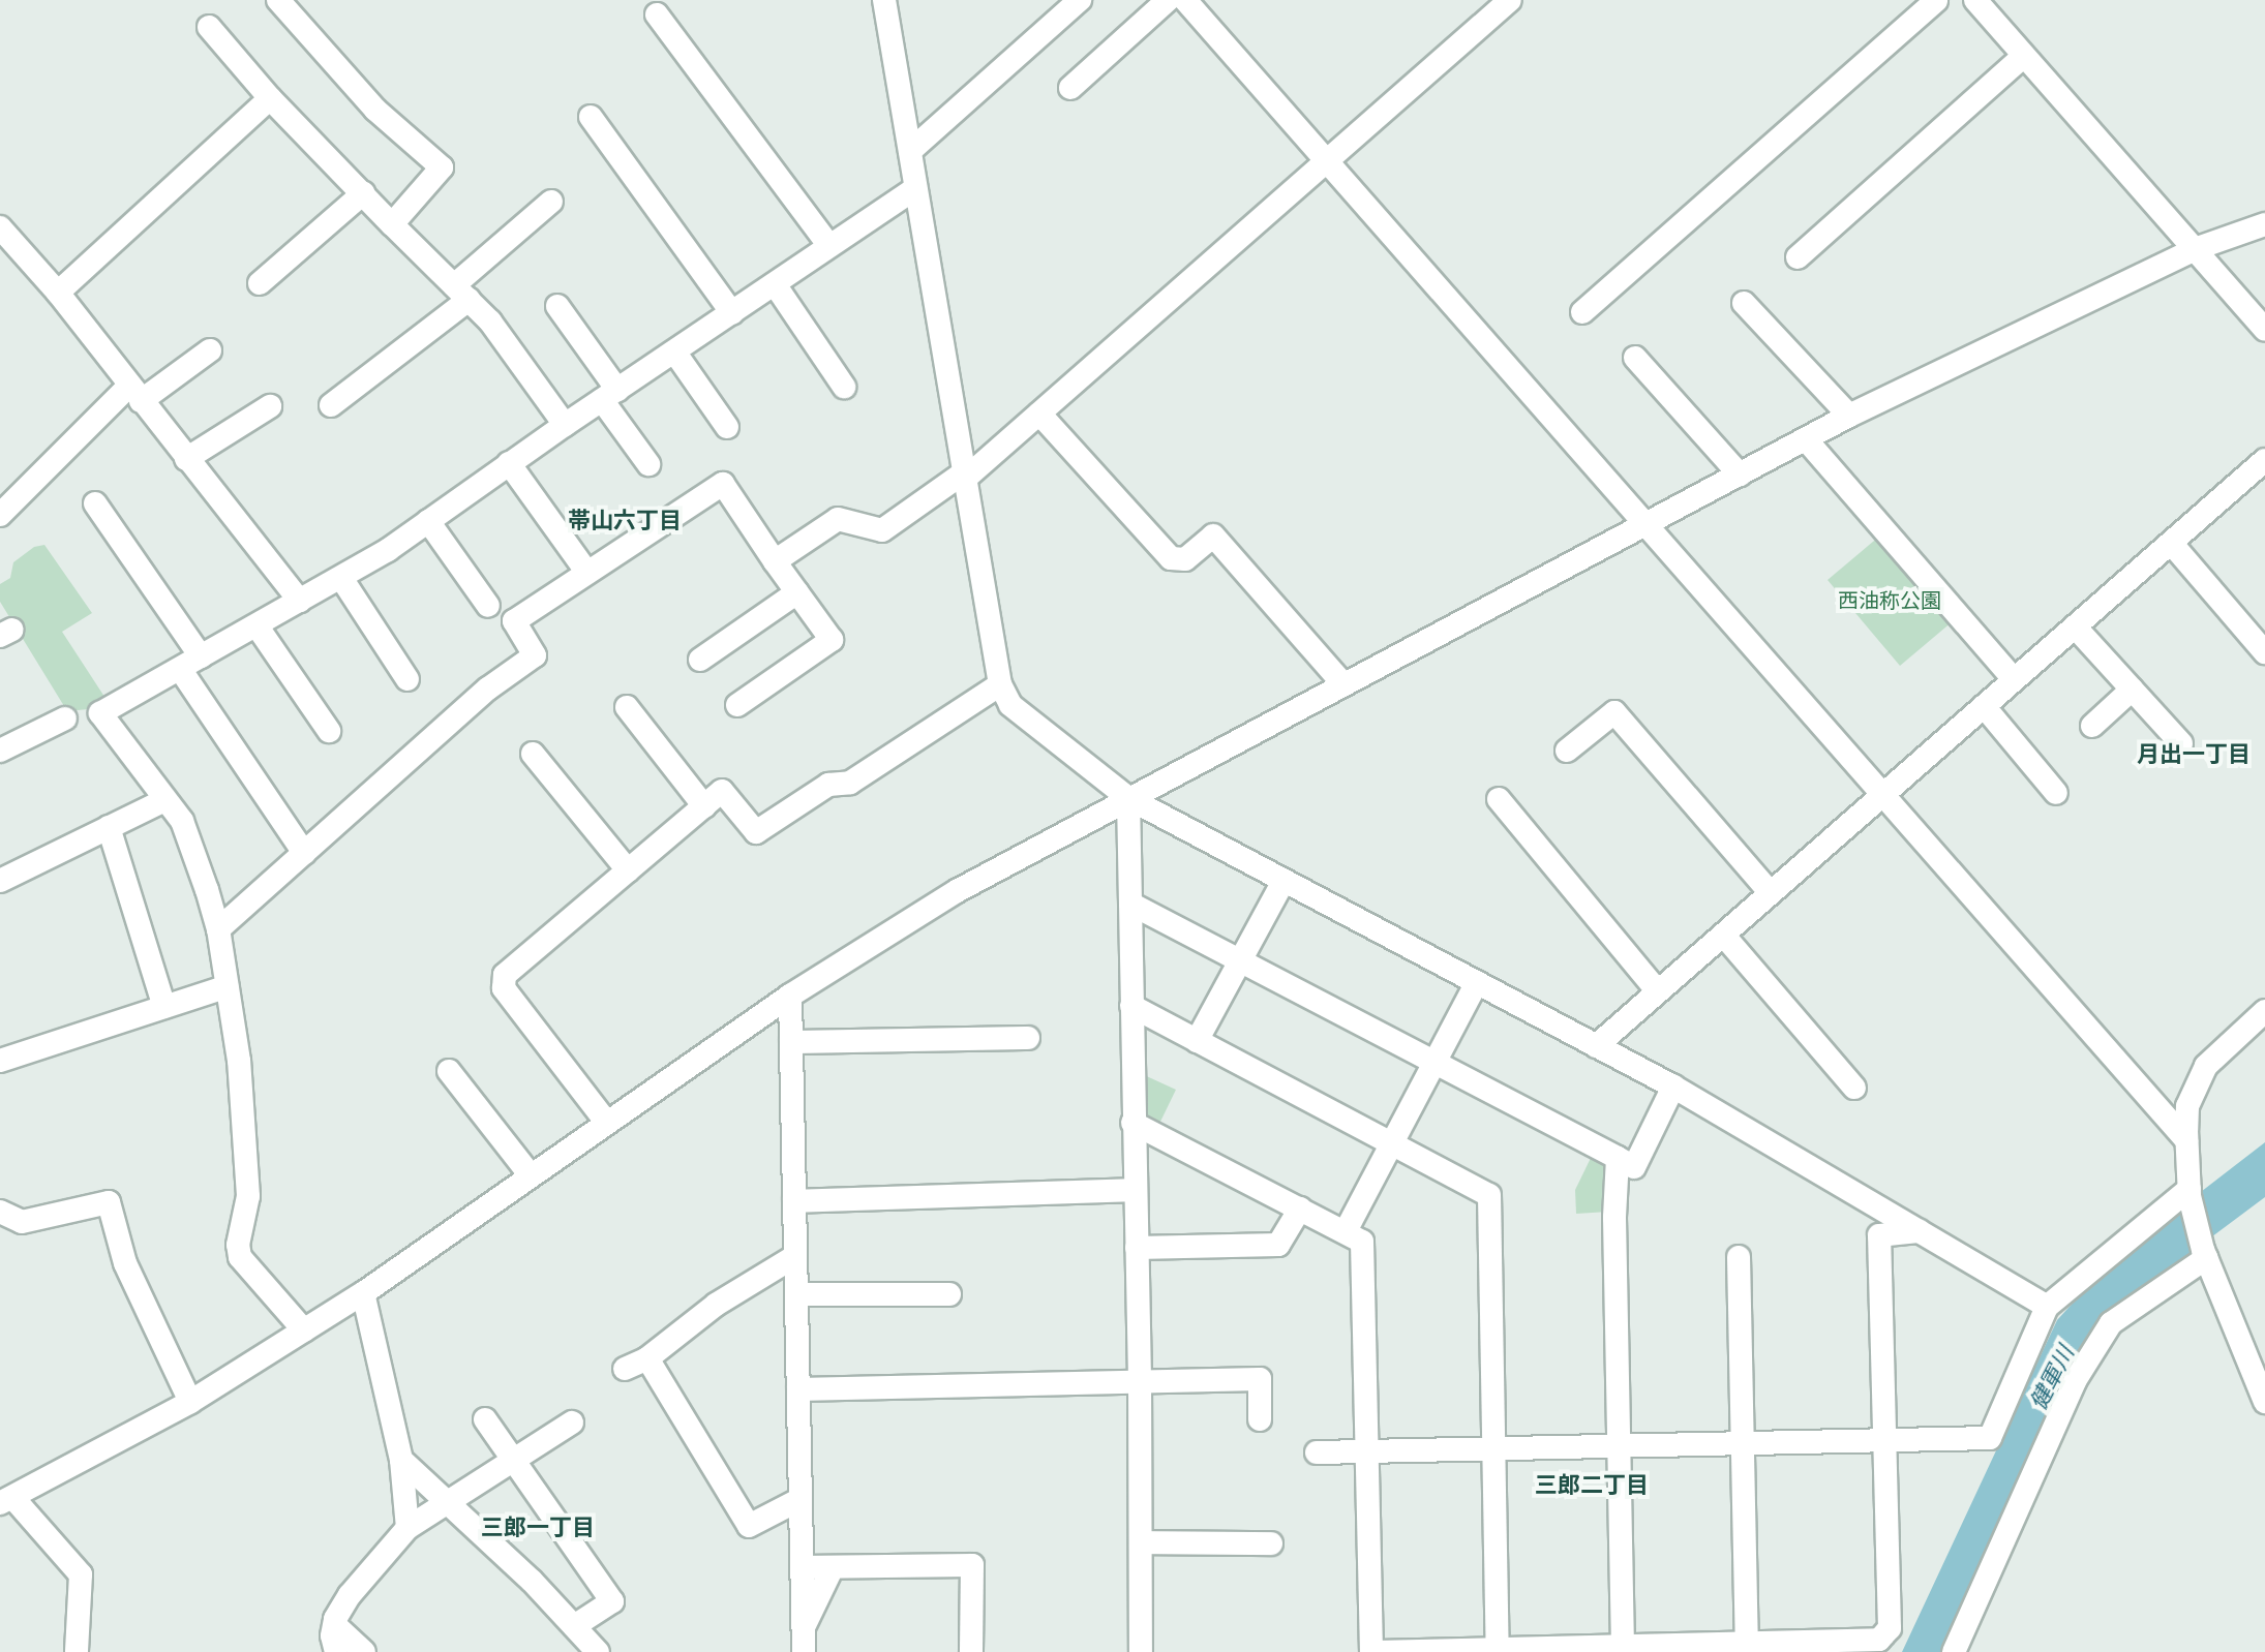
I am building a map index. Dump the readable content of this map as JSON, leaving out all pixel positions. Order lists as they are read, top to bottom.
{
  "districts": [
    "帯山六丁目",
    "月出一丁目",
    "三郎二丁目",
    "三郎一丁目"
  ],
  "water": ["健軍川"],
  "parks": ["西油称公園"]
}
